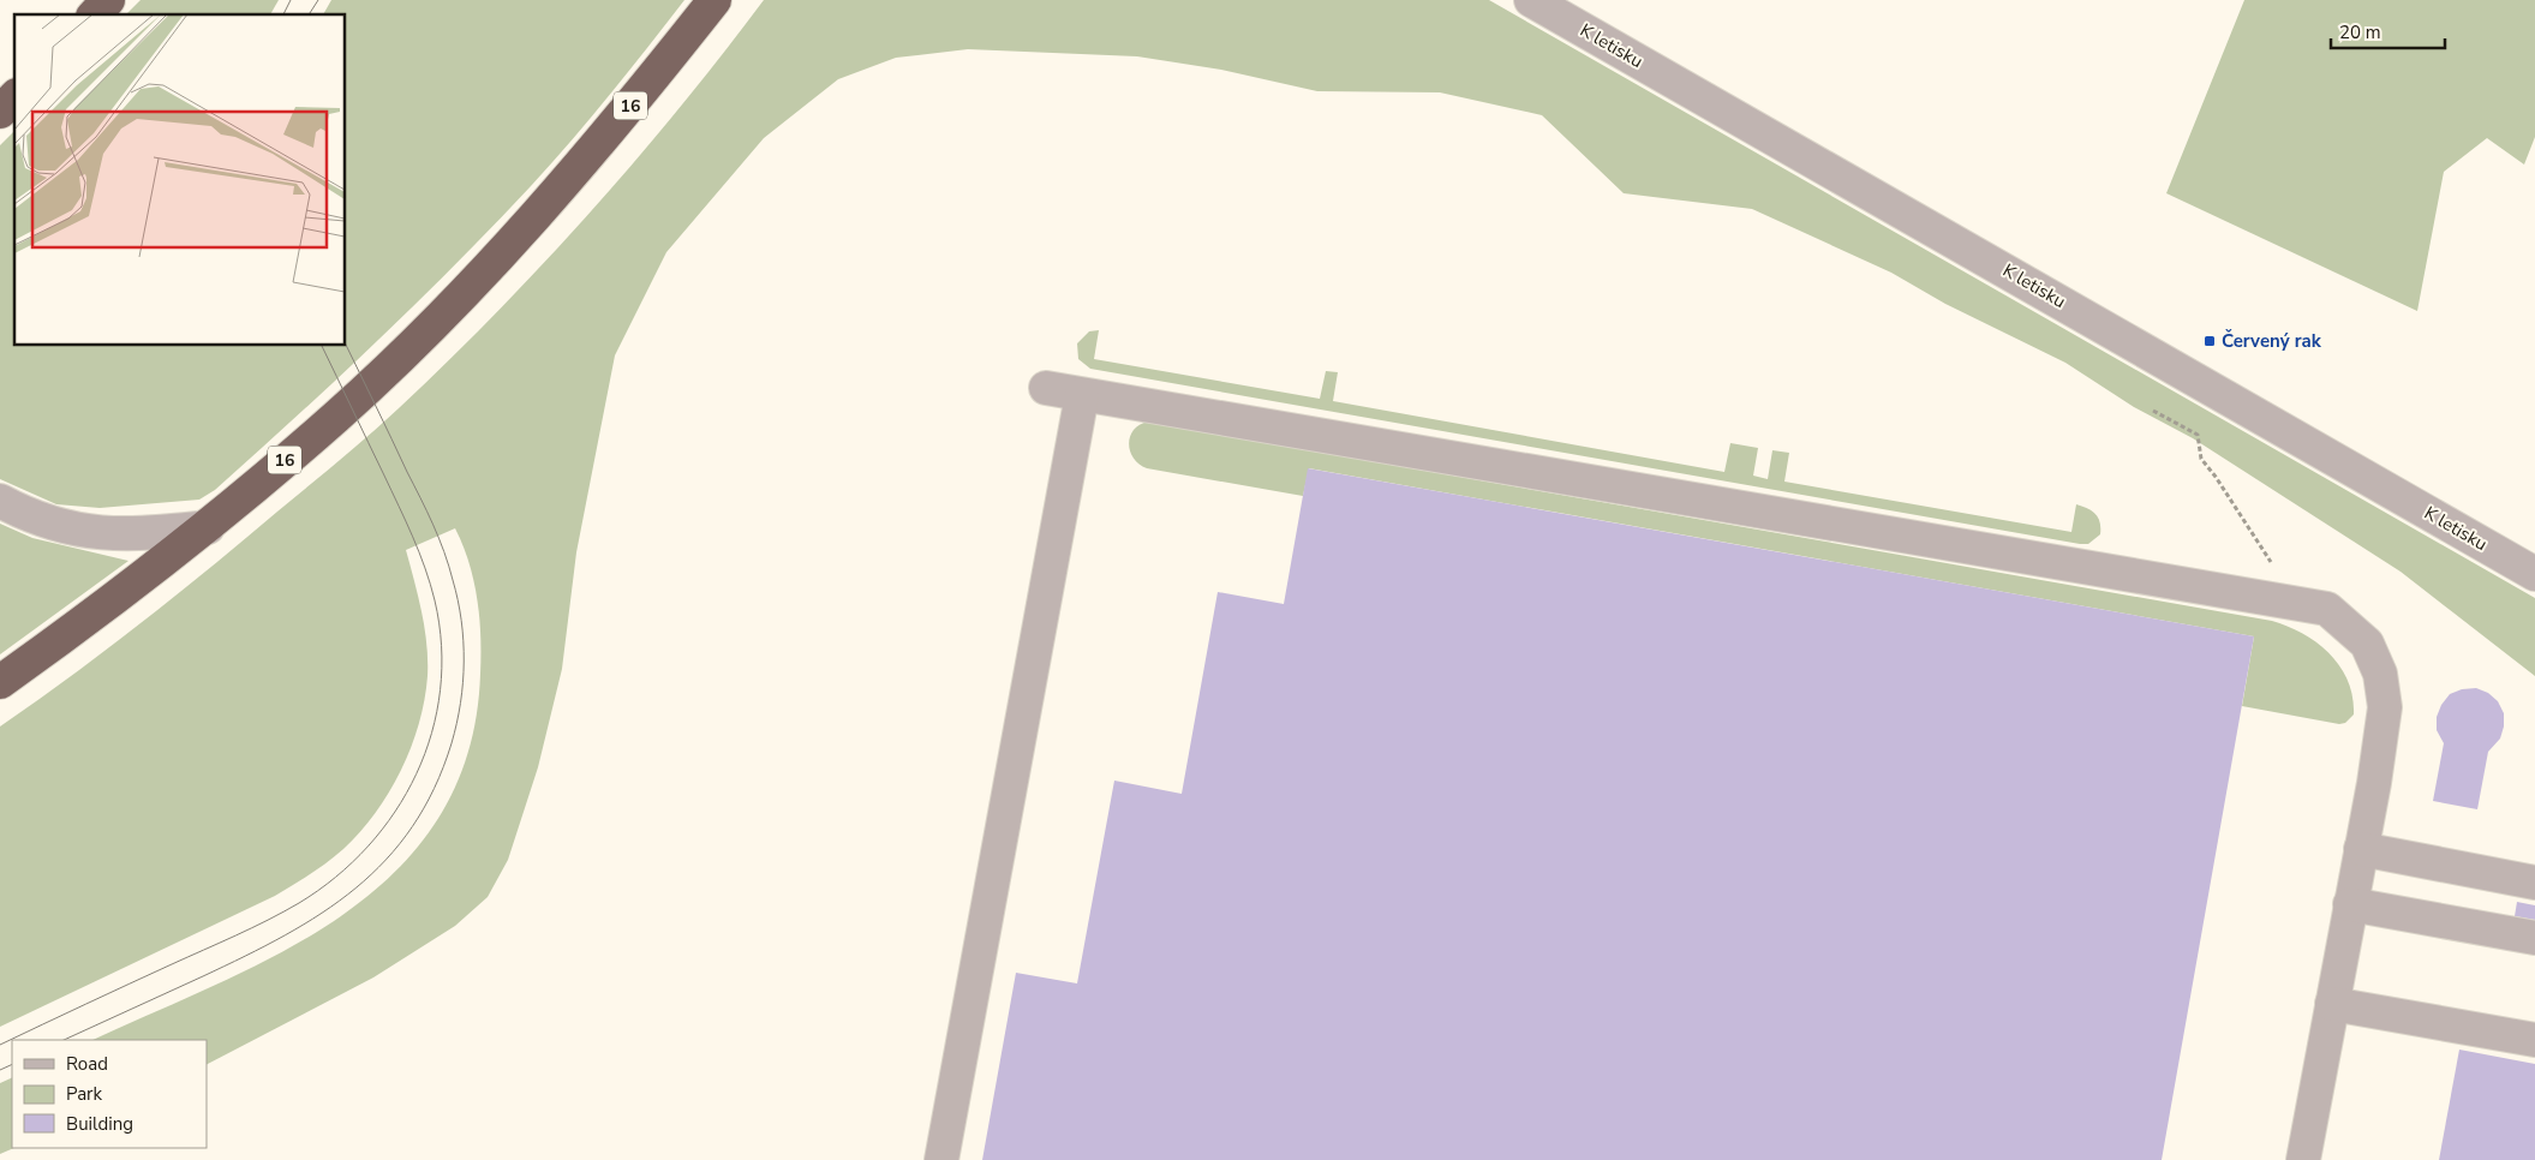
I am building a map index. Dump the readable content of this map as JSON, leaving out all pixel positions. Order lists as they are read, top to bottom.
{
  "streets": {
    "highway": ["16"],
    "street": ["K letisku"]
  },
  "places": {
    "transit": ["Červený rak"]
  },
  "legend": ["Road", "Park", "Building"],
  "scale_bar": "20 m"
}
